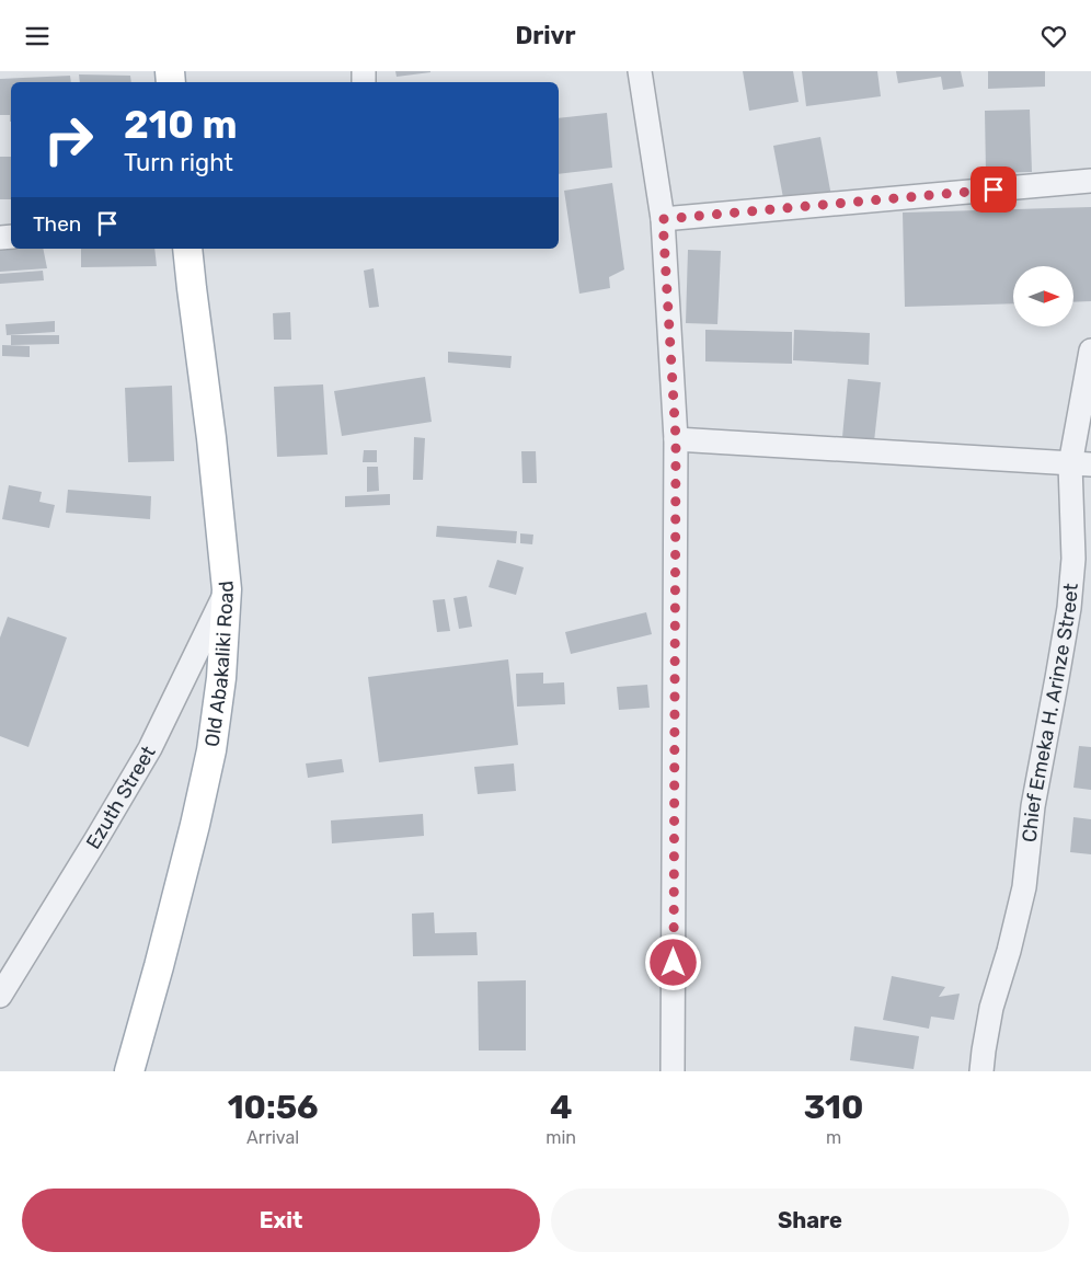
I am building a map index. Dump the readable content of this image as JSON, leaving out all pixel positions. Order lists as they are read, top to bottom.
{
  "streets": {
    "main road": ["Old Abakaliki Road"],
    "street": ["Chief Emeka H. Arinze Street", "Ezuth Street"]
  },
  "crossings": [
    ["Old Abakaliki Road", "Ezuth Street"]
  ],
  "north": "right",
  "page": {
    "header": "Drivr",
    "turn": ["210 m", "Turn right"],
    "then": "Then",
    "eta": [
      "10:56",
      "Arrival",
      "4",
      "min",
      "310",
      "m"
    ],
    "buttons": ["Exit", "Share"]
  }
}
